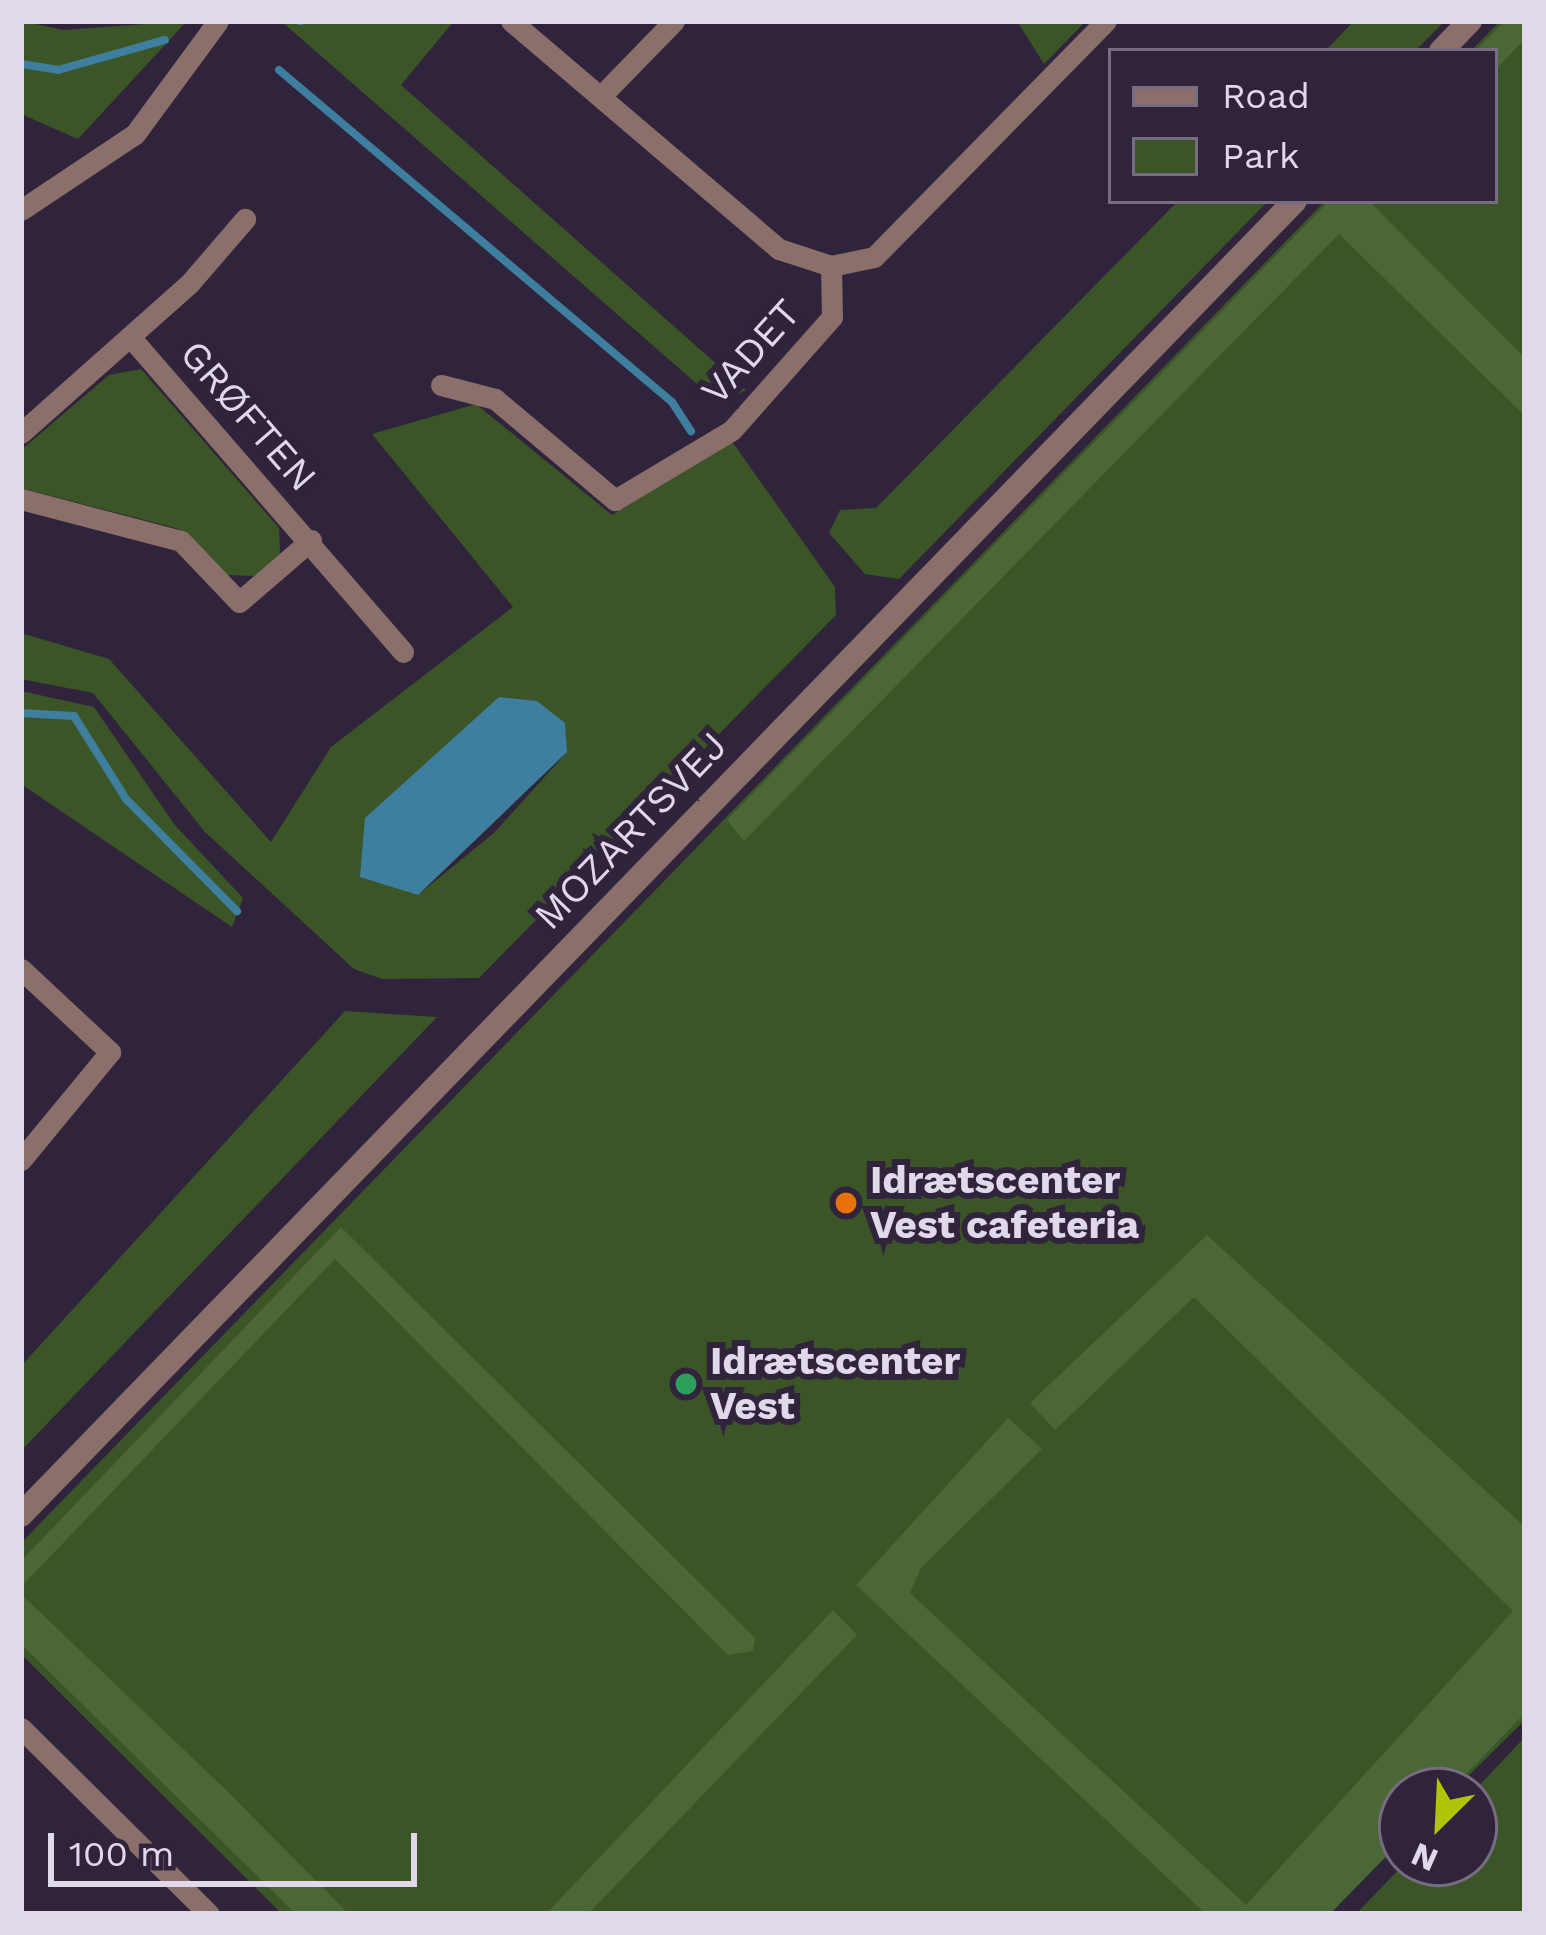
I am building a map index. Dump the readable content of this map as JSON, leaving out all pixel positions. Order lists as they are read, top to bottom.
{
  "streets": {
    "street": ["VADET", "GRØFTEN", "MOZARTSVEJ"]
  },
  "places": ["Idrætscenter Vest cafeteria", "Idrætscenter Vest"],
  "legend": ["Road", "Park"],
  "scale_bar": "100 m",
  "north": "bottom left"
}
